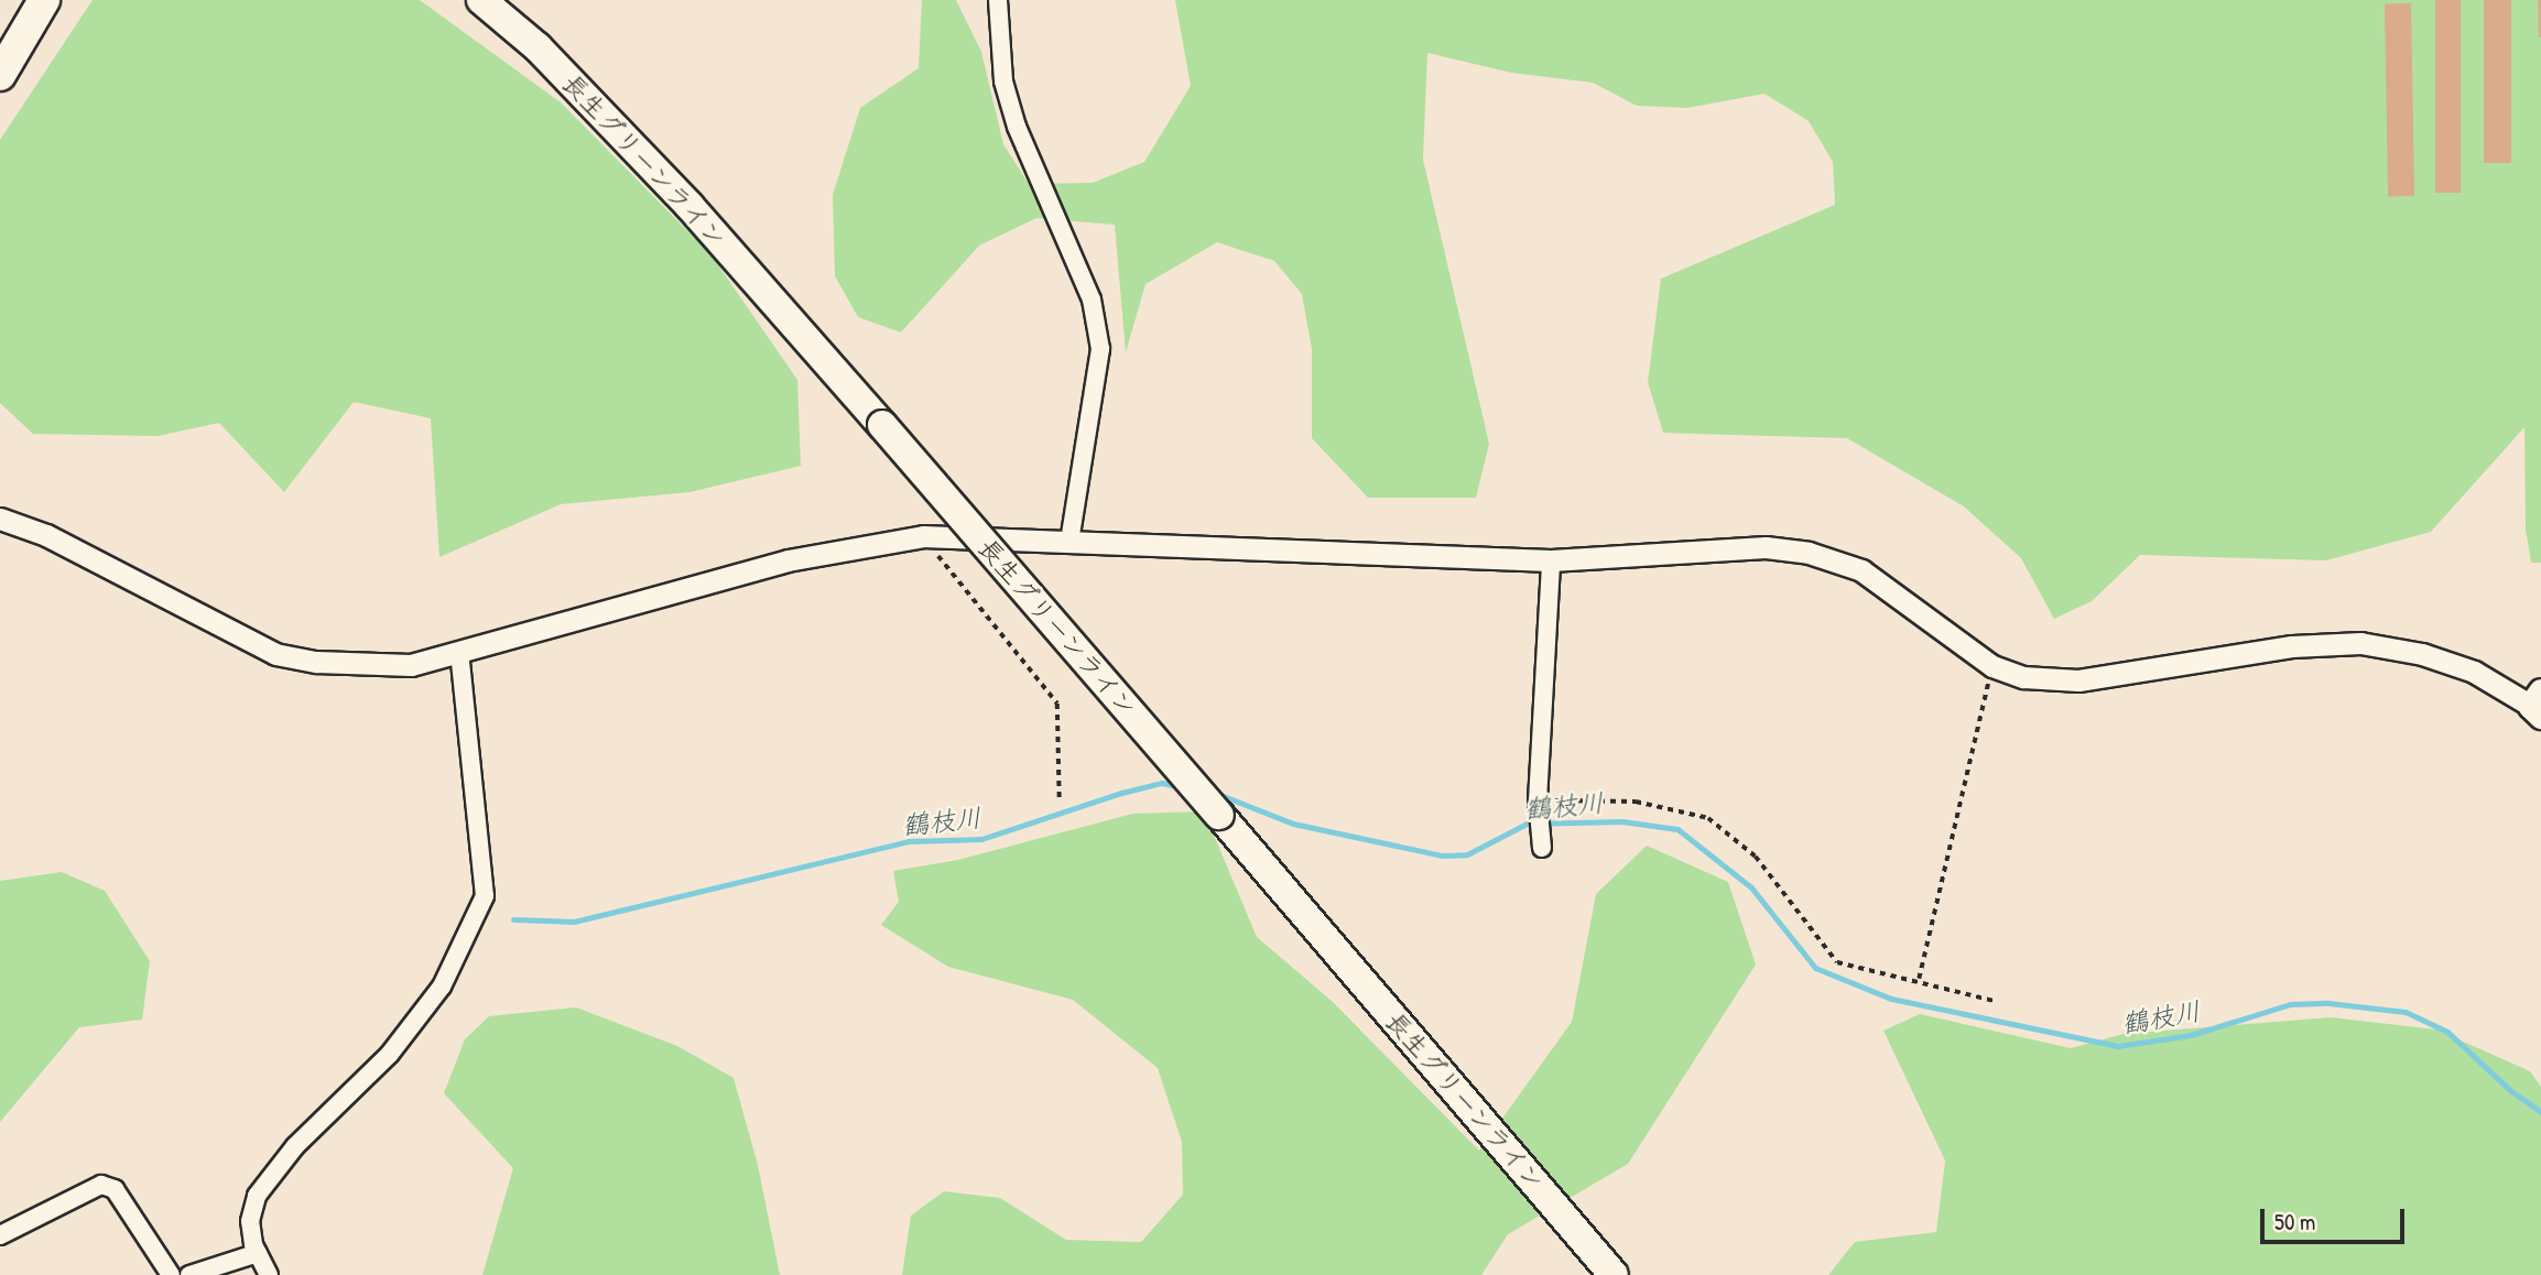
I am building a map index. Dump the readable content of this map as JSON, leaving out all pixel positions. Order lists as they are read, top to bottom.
{
  "streets": {
    "highway": ["長生グリーンライン"]
  },
  "water": ["鶴枝川"],
  "scale_bar": "50 m"
}
